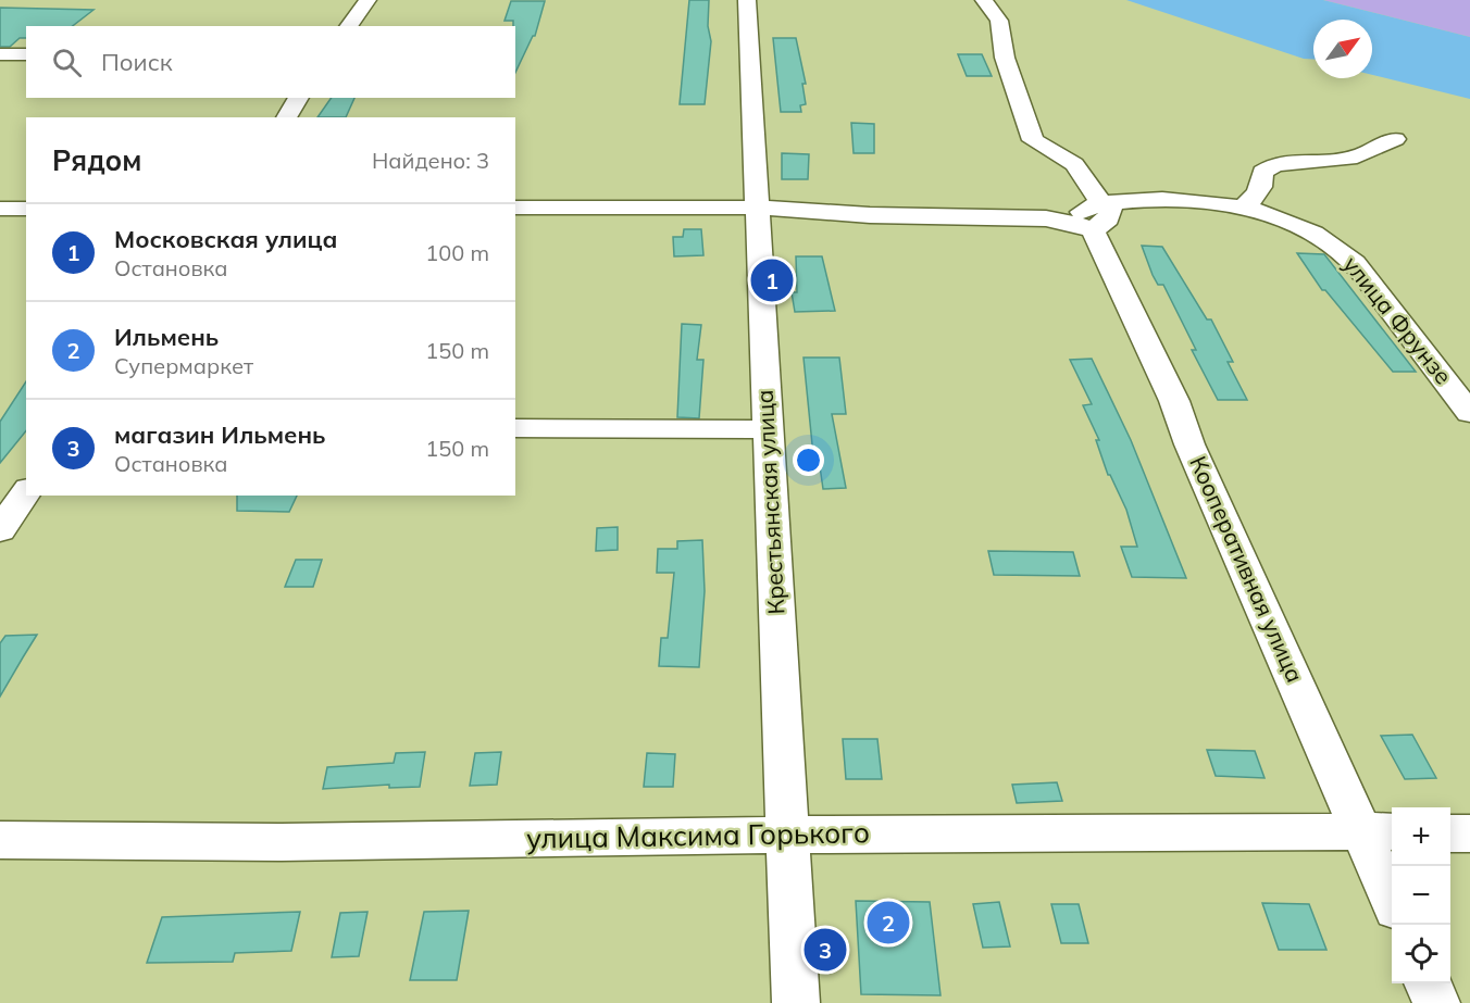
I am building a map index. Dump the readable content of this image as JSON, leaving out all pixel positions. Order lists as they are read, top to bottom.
{
  "streets": {
    "street": [
      "улица Фрунзе",
      "Крестьянская улица",
      "Кооперативная улица",
      "улица Максима Горького"
    ]
  },
  "crossings": [
    ["улица Фрунзе", "Крестьянская улица"],
    ["улица Фрунзе", "Кооперативная улица"],
    ["Крестьянская улица", "улица Максима Горького"],
    ["Кооперативная улица", "улица Максима Горького"]
  ],
  "north": "top right",
  "page": {
    "search": "Поиск",
    "heading": ["Рядом", "Найдено: 3"],
    "list": [
      {
        "mark": "1",
        "name": "Московская улица",
        "note": "Остановка",
        "value": "100 m"
      },
      {
        "mark": "2",
        "name": "Ильмень",
        "note": "Супермаркет",
        "value": "150 m"
      },
      {
        "mark": "3",
        "name": "магазин Ильмень",
        "note": "Остановка",
        "value": "150 m"
      }
    ],
    "pins": ["1", "2", "3"],
    "map_buttons": ["+", "−"]
  }
}
